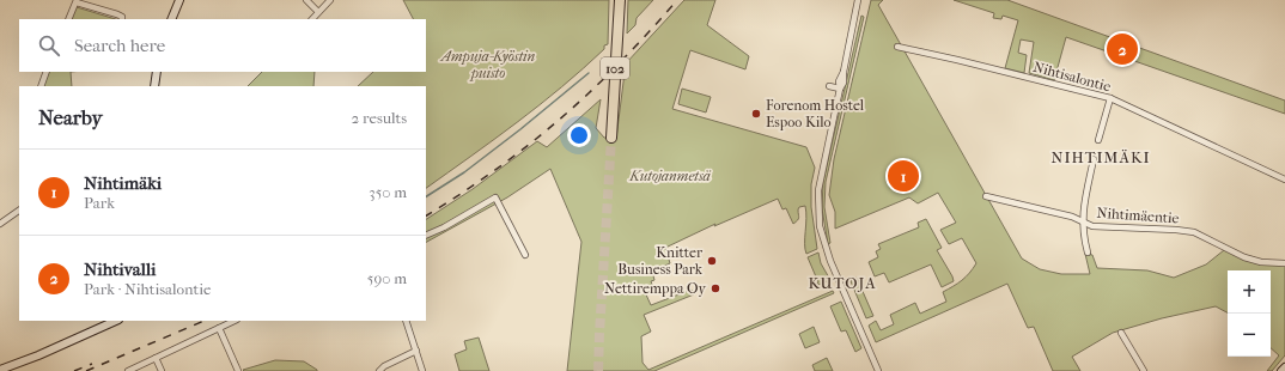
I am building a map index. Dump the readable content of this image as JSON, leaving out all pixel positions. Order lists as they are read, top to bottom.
{
  "streets": {
    "highway": ["102"],
    "street": ["Nihtisalontie", "Nihtimäentie"]
  },
  "districts": ["NIHTIMÄKI", "KUTOJA"],
  "parks": ["Ampuja-Kyöstin puisto", "Kutojanmetsä"],
  "places": ["Forenom Hostel Espoo Kilo", "Knitter Business Park", "Nettiremppa Oy"],
  "page": {
    "search": "Search here",
    "pins": ["2", "1"],
    "heading": ["Nearby", "2 results"],
    "list": [
      {
        "mark": "1",
        "name": "Nihtimäki",
        "note": "Park",
        "value": "350 m"
      },
      {
        "mark": "2",
        "name": "Nihtivalli",
        "note": "Park · Nihtisalontie",
        "value": "590 m"
      }
    ],
    "map_buttons": ["+", "−"]
  }
}
